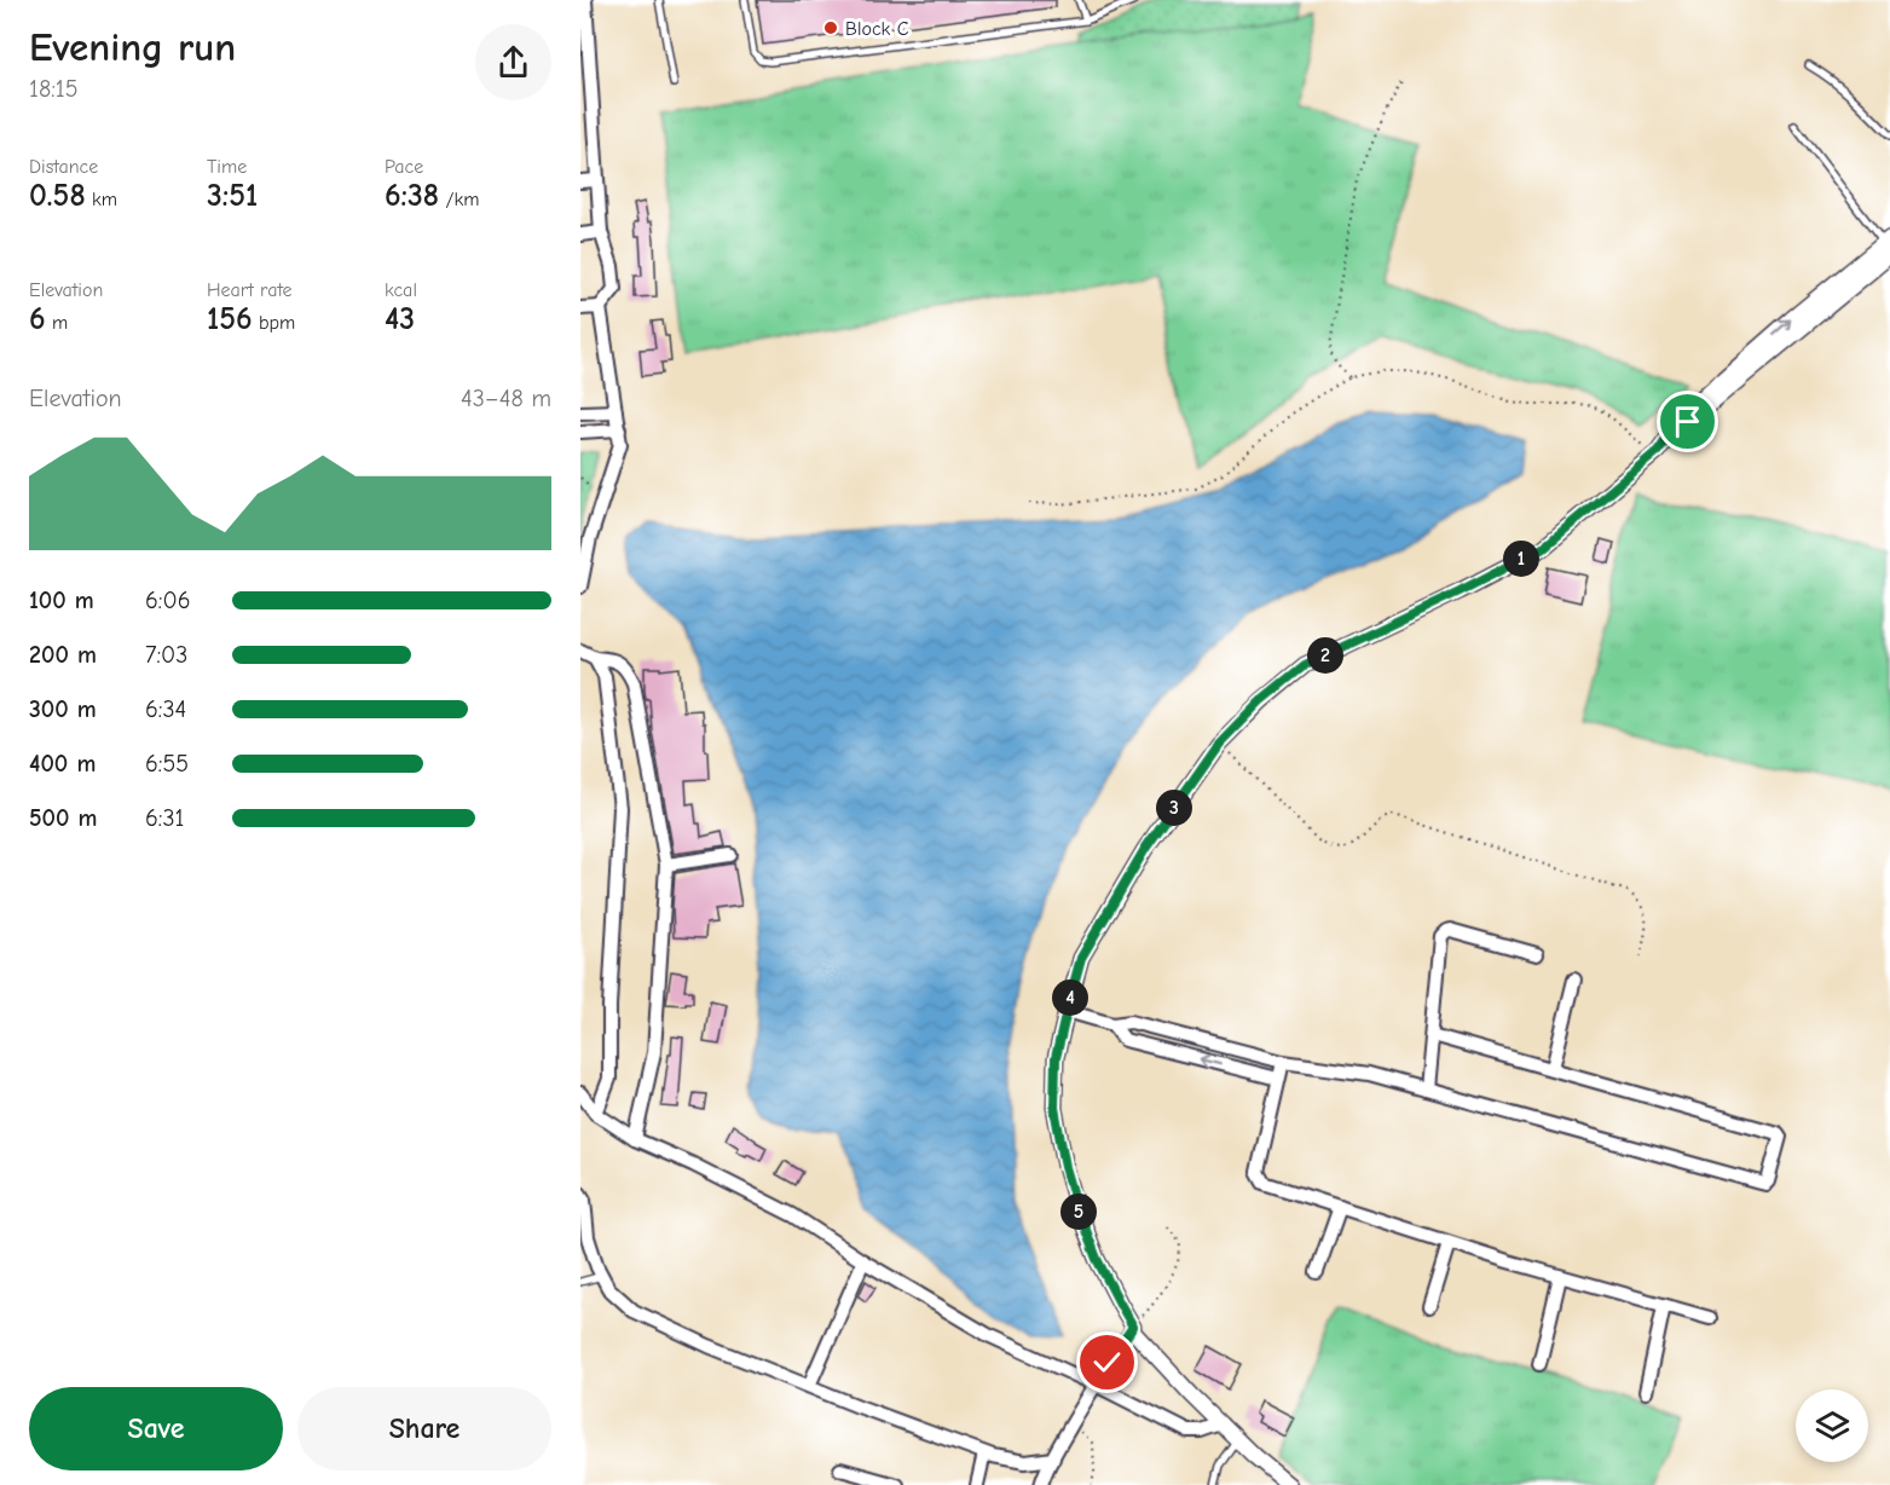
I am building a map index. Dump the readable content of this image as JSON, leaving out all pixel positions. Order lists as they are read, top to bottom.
{
  "places": ["Block C"],
  "page": {
    "heading": ["Evening run", "18:15"],
    "stats": [
      ["Distance", "0.58 km"],
      ["Time", "3:51"],
      ["Pace", "6:38 /km"],
      ["Elevation", "6 m"],
      ["Heart rate", "156 bpm"],
      ["kcal", "43"]
    ],
    "chart": ["Elevation", "43–48 m"],
    "pins": [
      "1",
      "2",
      "3",
      "4",
      "5"
    ],
    "list": [
      {
        "name": "100 m",
        "note": "6:06"
      },
      {
        "name": "200 m",
        "note": "7:03"
      },
      {
        "name": "300 m",
        "note": "6:34"
      },
      {
        "name": "400 m",
        "note": "6:55"
      },
      {
        "name": "500 m",
        "note": "6:31"
      }
    ],
    "buttons": ["Save", "Share"]
  }
}
